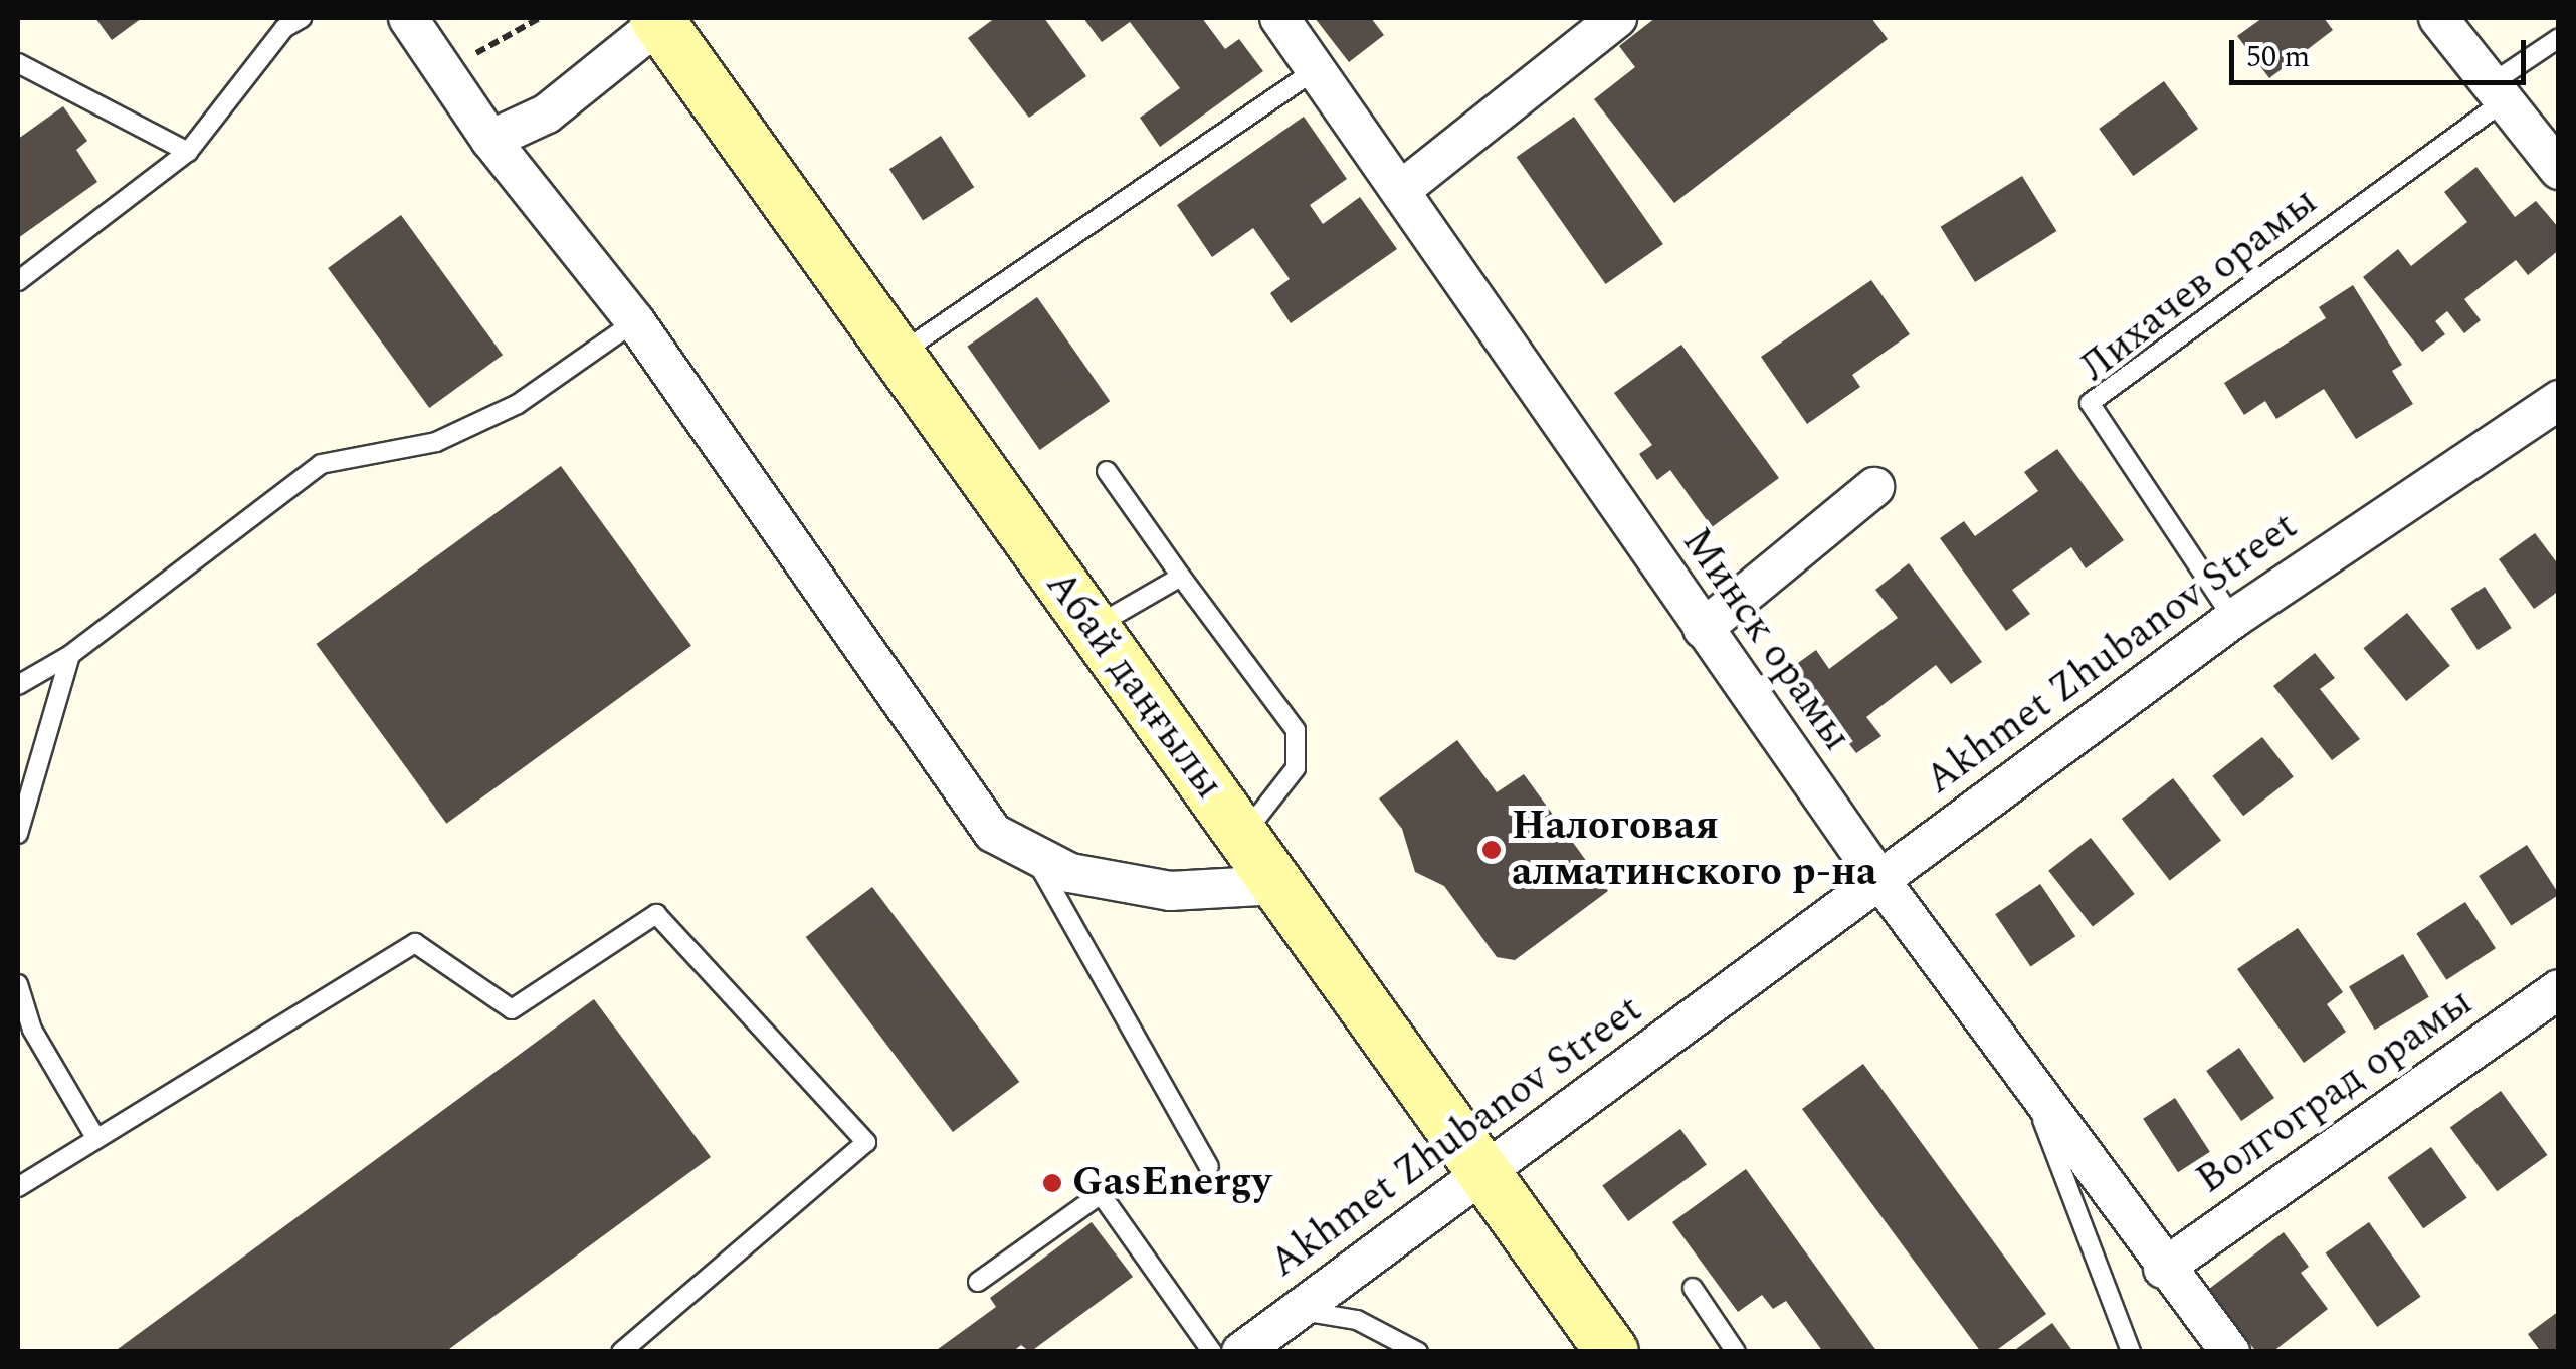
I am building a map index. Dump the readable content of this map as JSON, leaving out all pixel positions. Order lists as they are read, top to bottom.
{
  "streets": {
    "street": [
      "Минск орамы",
      "Akhmet Zhubanov Street",
      "Абай даңғылы",
      "Волгоград орамы"
    ],
    "lane": ["Лихачев орамы"]
  },
  "crossings": [
    ["Лихачев орамы", "Akhmet Zhubanov Street"],
    ["Минск орамы", "Akhmet Zhubanov Street"],
    ["Минск орамы", "Волгоград орамы"],
    ["Akhmet Zhubanov Street", "Абай даңғылы"]
  ],
  "places": ["Налоговая алматинского р-на", "GasEnergy"],
  "scale_bar": "50 m"
}
